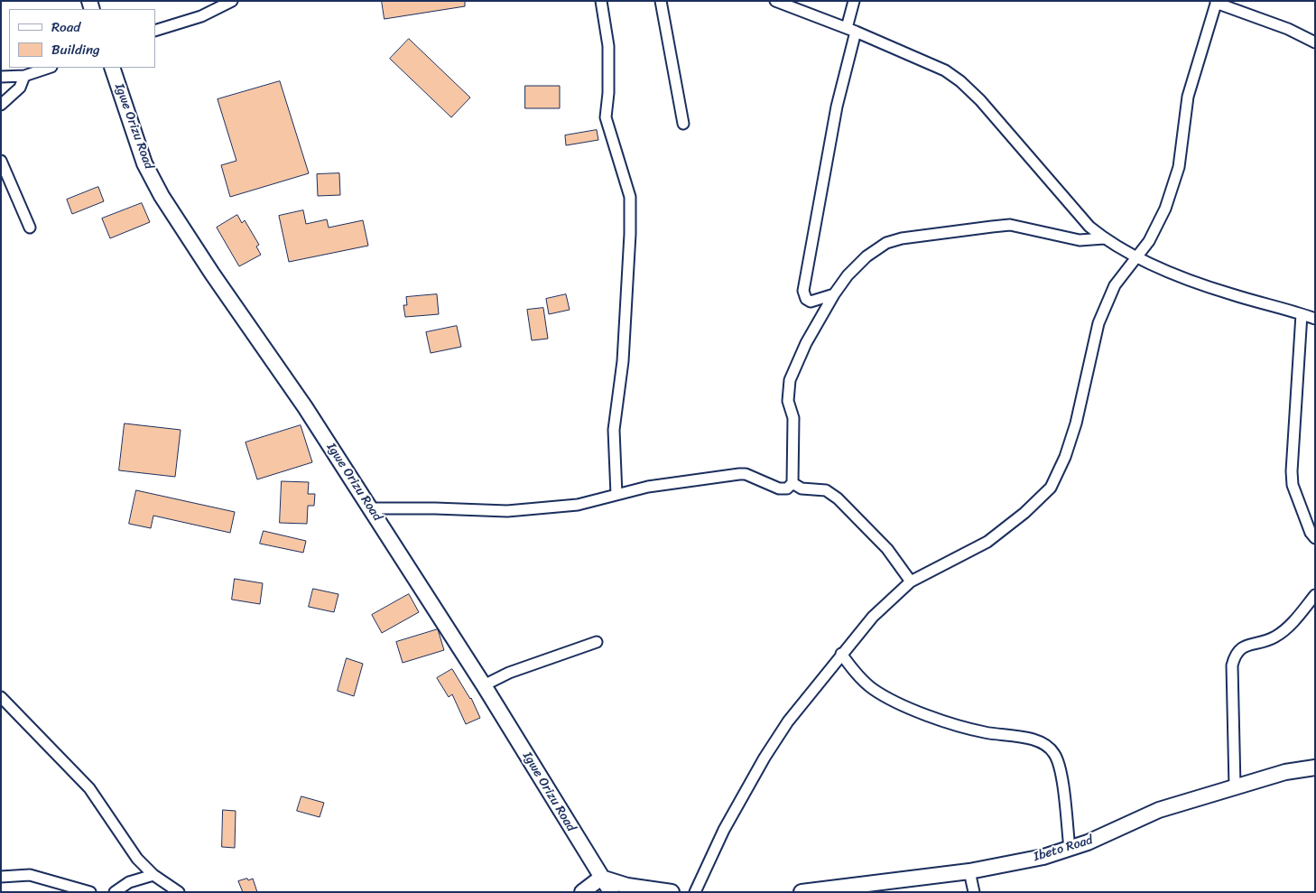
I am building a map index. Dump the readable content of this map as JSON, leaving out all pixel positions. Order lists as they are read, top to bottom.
{
  "streets": {
    "main road": ["Igwe Orizu Road", "Ibeto Road"]
  },
  "legend": ["Road", "Building"]
}
